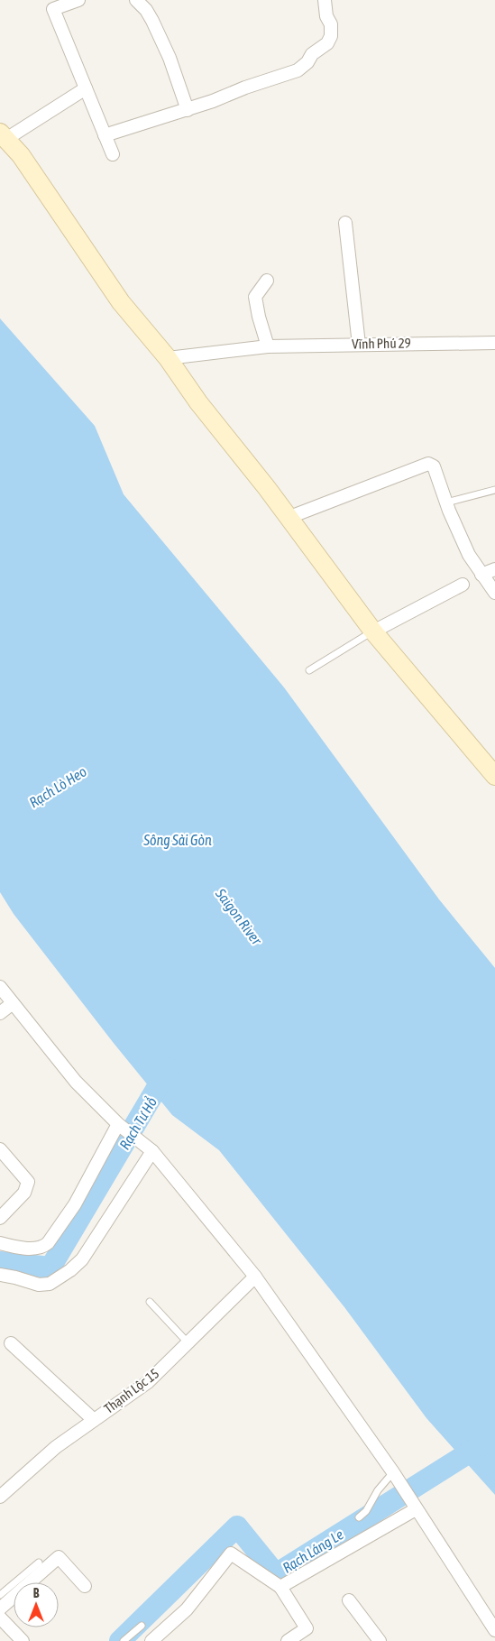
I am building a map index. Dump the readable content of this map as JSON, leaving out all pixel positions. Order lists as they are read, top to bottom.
{
  "streets": {
    "street": ["Vĩnh Phú 29", "Thạnh Lộc 15"]
  },
  "water": [
    "Rạch Lò Heo",
    "Sông Sài Gòn",
    "Saigon River",
    "Rạch Tư Hổ",
    "Rạch Láng Le"
  ],
  "north": "top"
}
